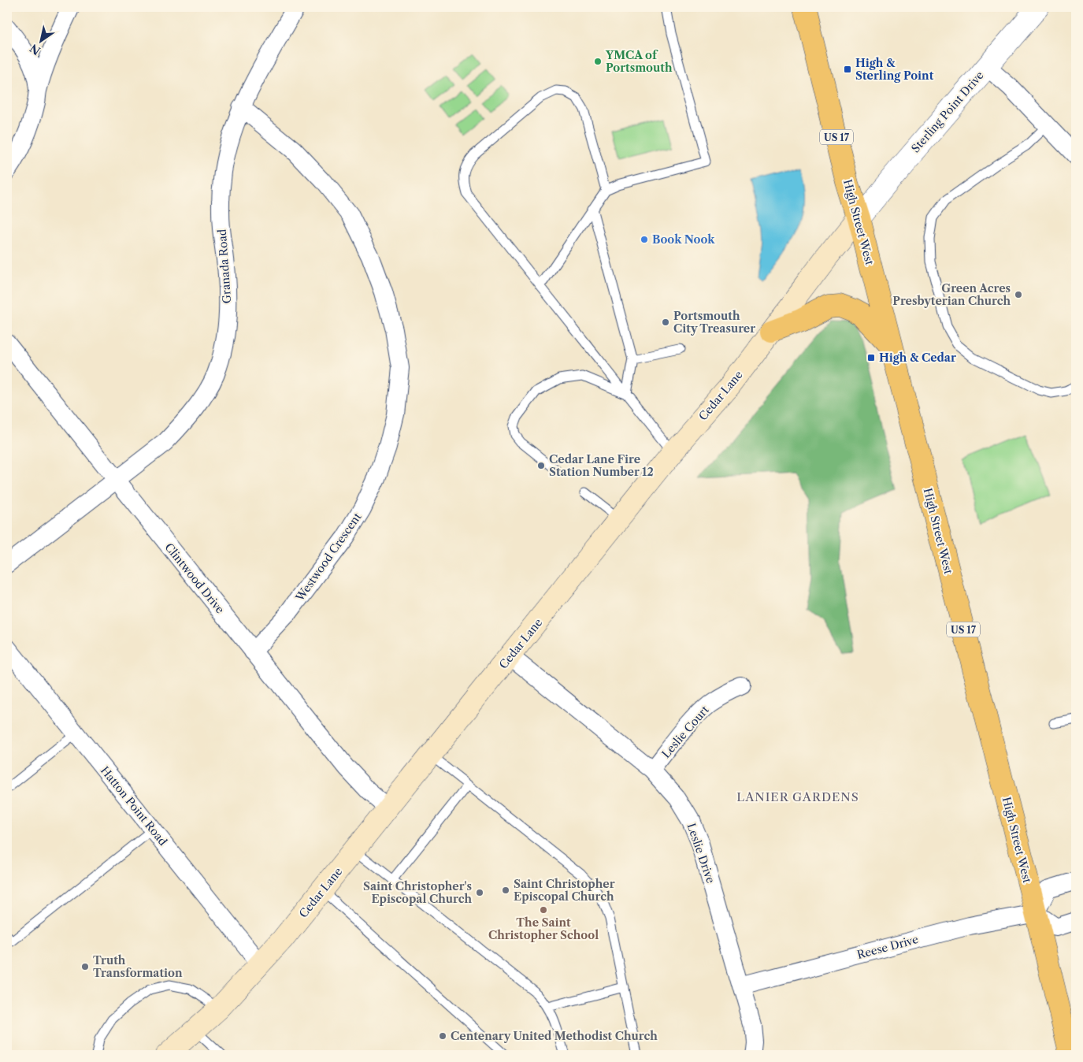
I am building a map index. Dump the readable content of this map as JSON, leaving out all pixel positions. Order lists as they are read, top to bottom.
{
  "streets": {
    "main road": ["US 17", "High Street West", "Cedar Lane"],
    "street": [
      "Sterling Point Drive",
      "Granada Road",
      "Westwood Crescent",
      "Clintwood Drive",
      "Leslie Court",
      "Hatton Point Road",
      "Leslie Drive",
      "Reese Drive"
    ]
  },
  "crossings": [
    ["Sterling Point Drive", "High Street West"],
    ["Sterling Point Drive", "Cedar Lane"],
    ["High Street West", "Cedar Lane"],
    ["High Street West", "Reese Drive"],
    ["Granada Road", "Westwood Crescent"],
    ["Granada Road", "Clintwood Drive"],
    ["Cedar Lane", "Clintwood Drive"],
    ["Cedar Lane", "Hatton Point Road"],
    ["Cedar Lane", "Leslie Drive"],
    ["Westwood Crescent", "Clintwood Drive"],
    ["Leslie Court", "Leslie Drive"],
    ["Leslie Drive", "Reese Drive"]
  ],
  "districts": ["LANIER GARDENS"],
  "places": {
    "other": [
      "YMCA of Portsmouth",
      "Book Nook",
      "Green Acres Presbyterian Church",
      "Portsmouth City Treasurer",
      "Cedar Lane Fire Station Number 12",
      "Saint Christopher Episcopal Church",
      "Saint Christopher's Episcopal Church",
      "The Saint Christopher School",
      "Truth Transformation",
      "Centenary United Methodist Church"
    ],
    "transit": ["High & Sterling Point", "High & Cedar"]
  },
  "north": "bottom left"
}
